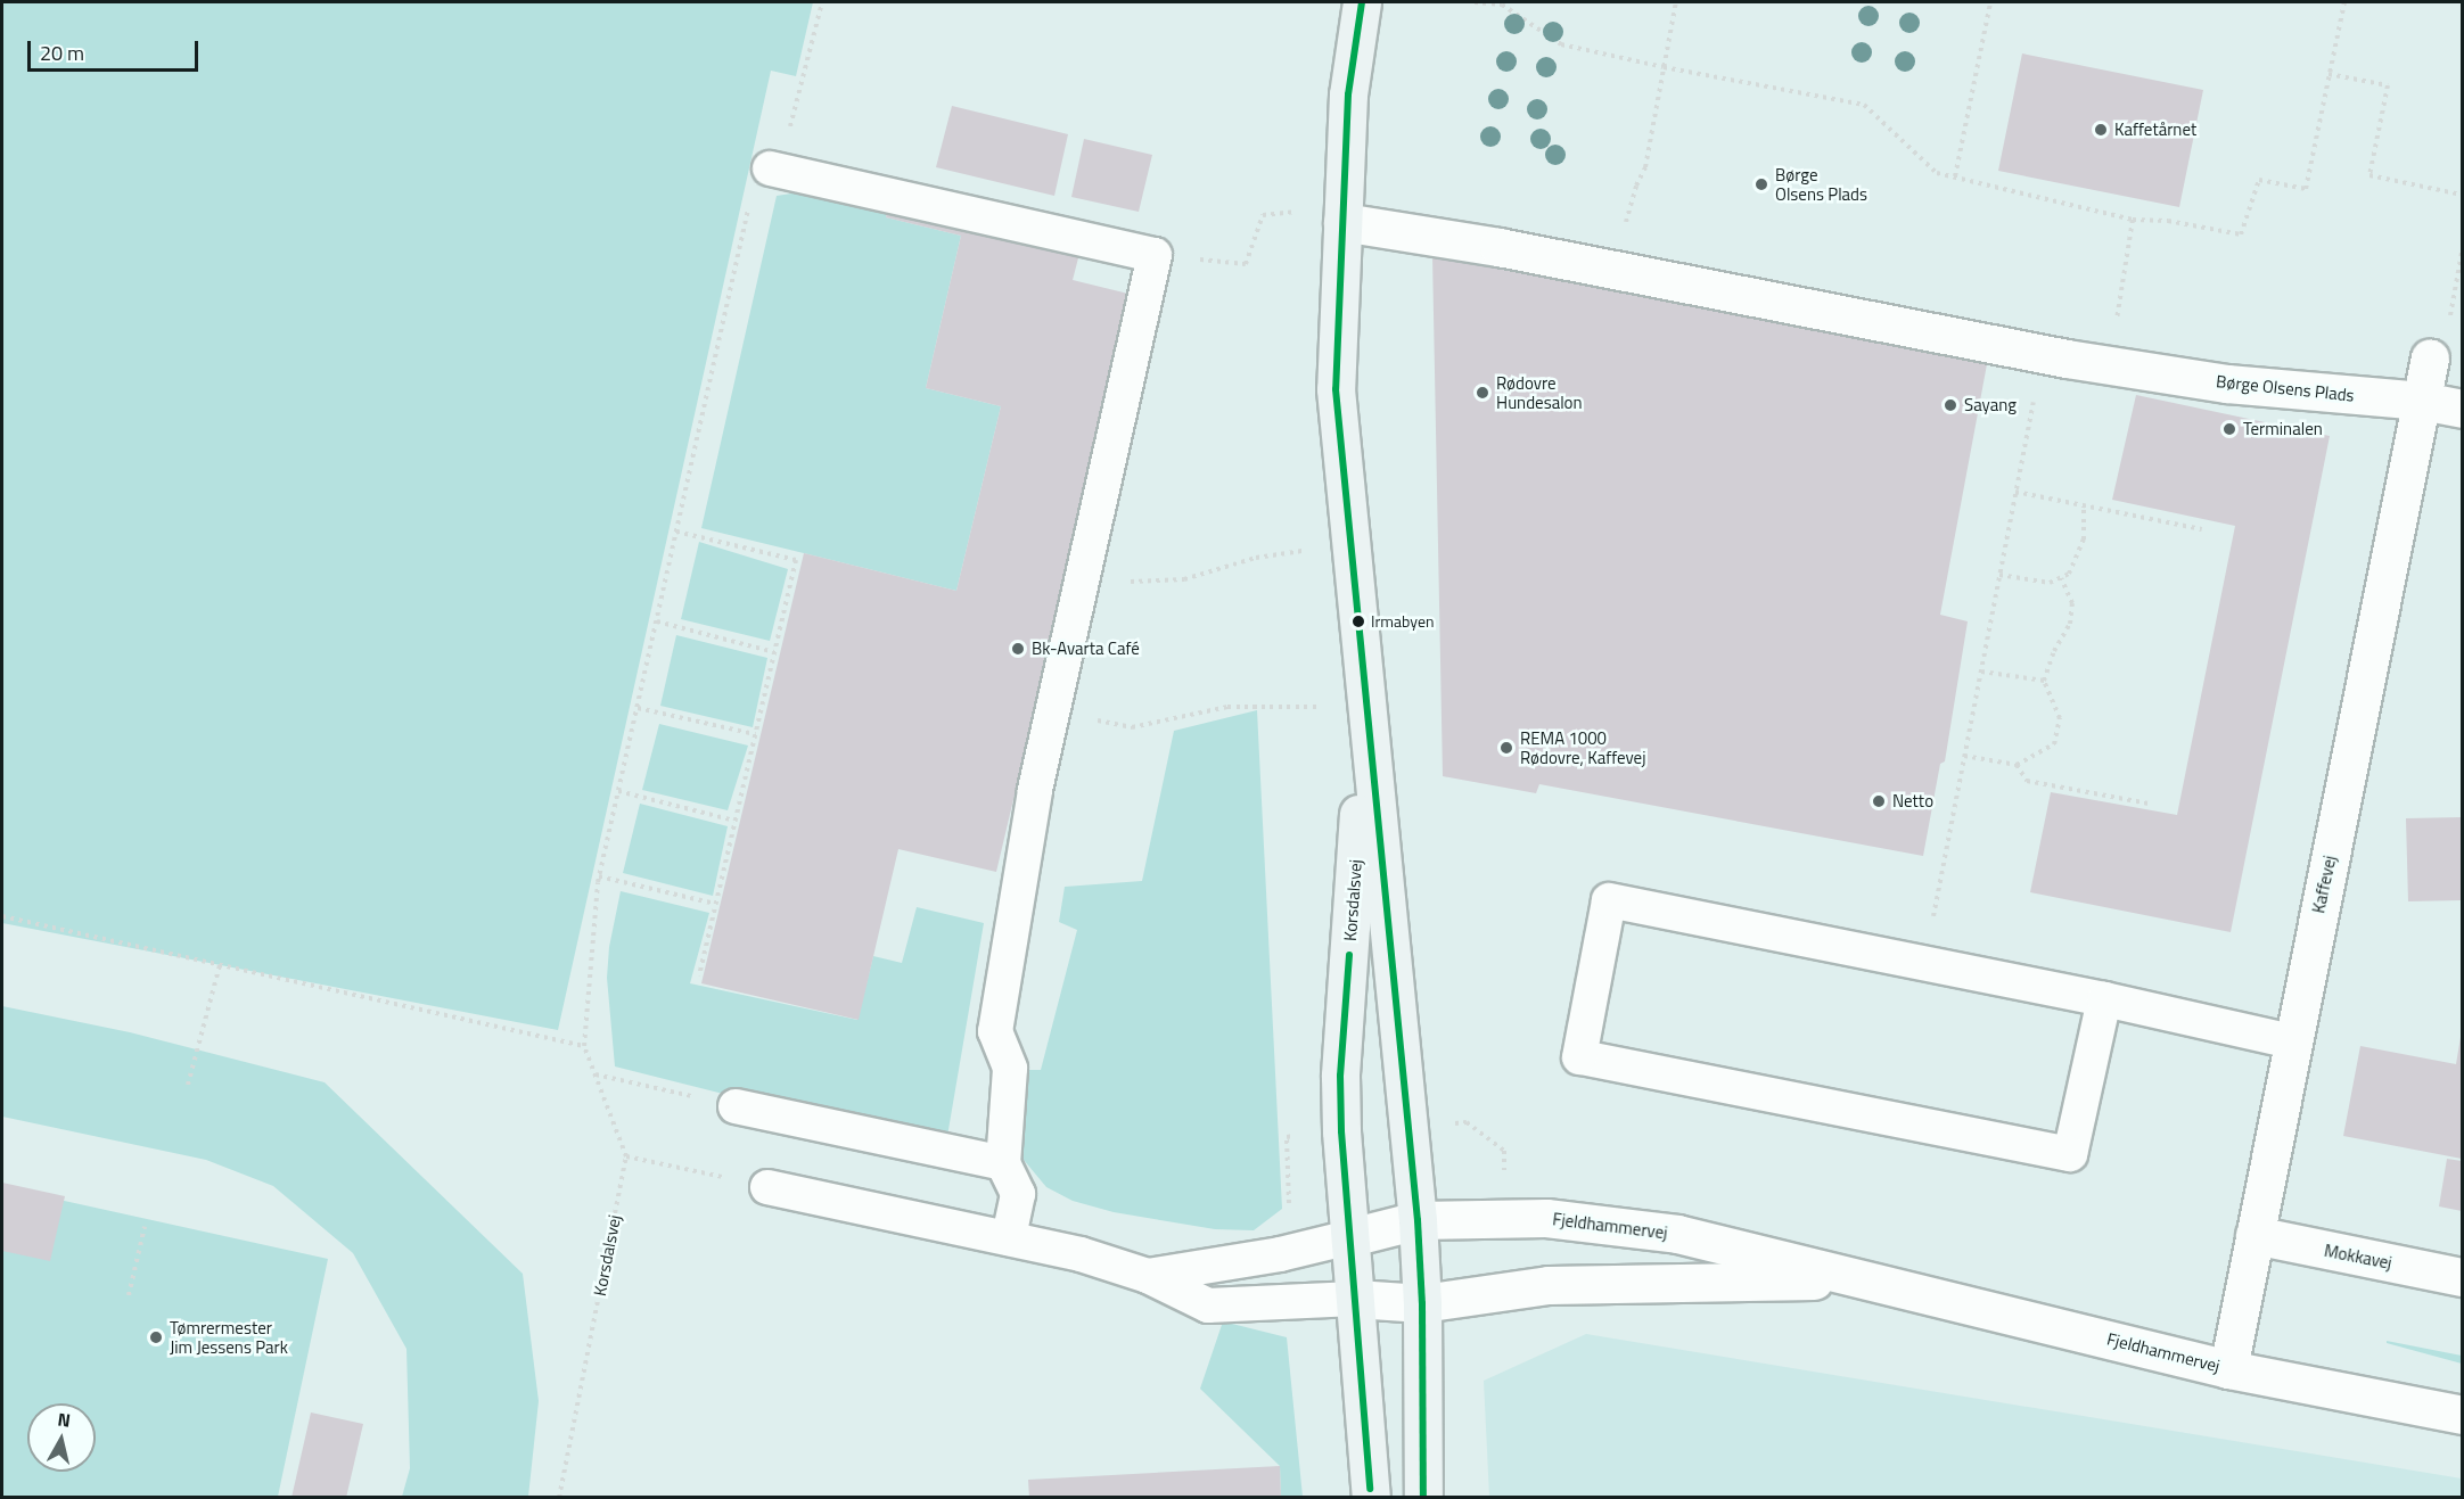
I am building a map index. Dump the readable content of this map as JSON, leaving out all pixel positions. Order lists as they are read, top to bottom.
{
  "streets": {
    "street": [
      "Børge Olsens Plads",
      "Kaffevej",
      "Korsdalsvej",
      "Fjeldhammervej",
      "Mokkavej"
    ]
  },
  "crossings": [
    ["Børge Olsens Plads", "Kaffevej"],
    ["Børge Olsens Plads", "Korsdalsvej"],
    ["Kaffevej", "Fjeldhammervej"],
    ["Kaffevej", "Mokkavej"],
    ["Korsdalsvej", "Fjeldhammervej"]
  ],
  "places": [
    "Kaffetårnet",
    "Børge Olsens Plads",
    "Rødovre Hundesalon",
    "Sayang",
    "Terminalen",
    "Irmabyen",
    "Bk-Avarta Café",
    "REMA 1000 Rødovre, Kaffevej",
    "Netto",
    "Tømrermester Jim Jessens Park"
  ],
  "scale_bar": "20 m",
  "north": "top"
}
